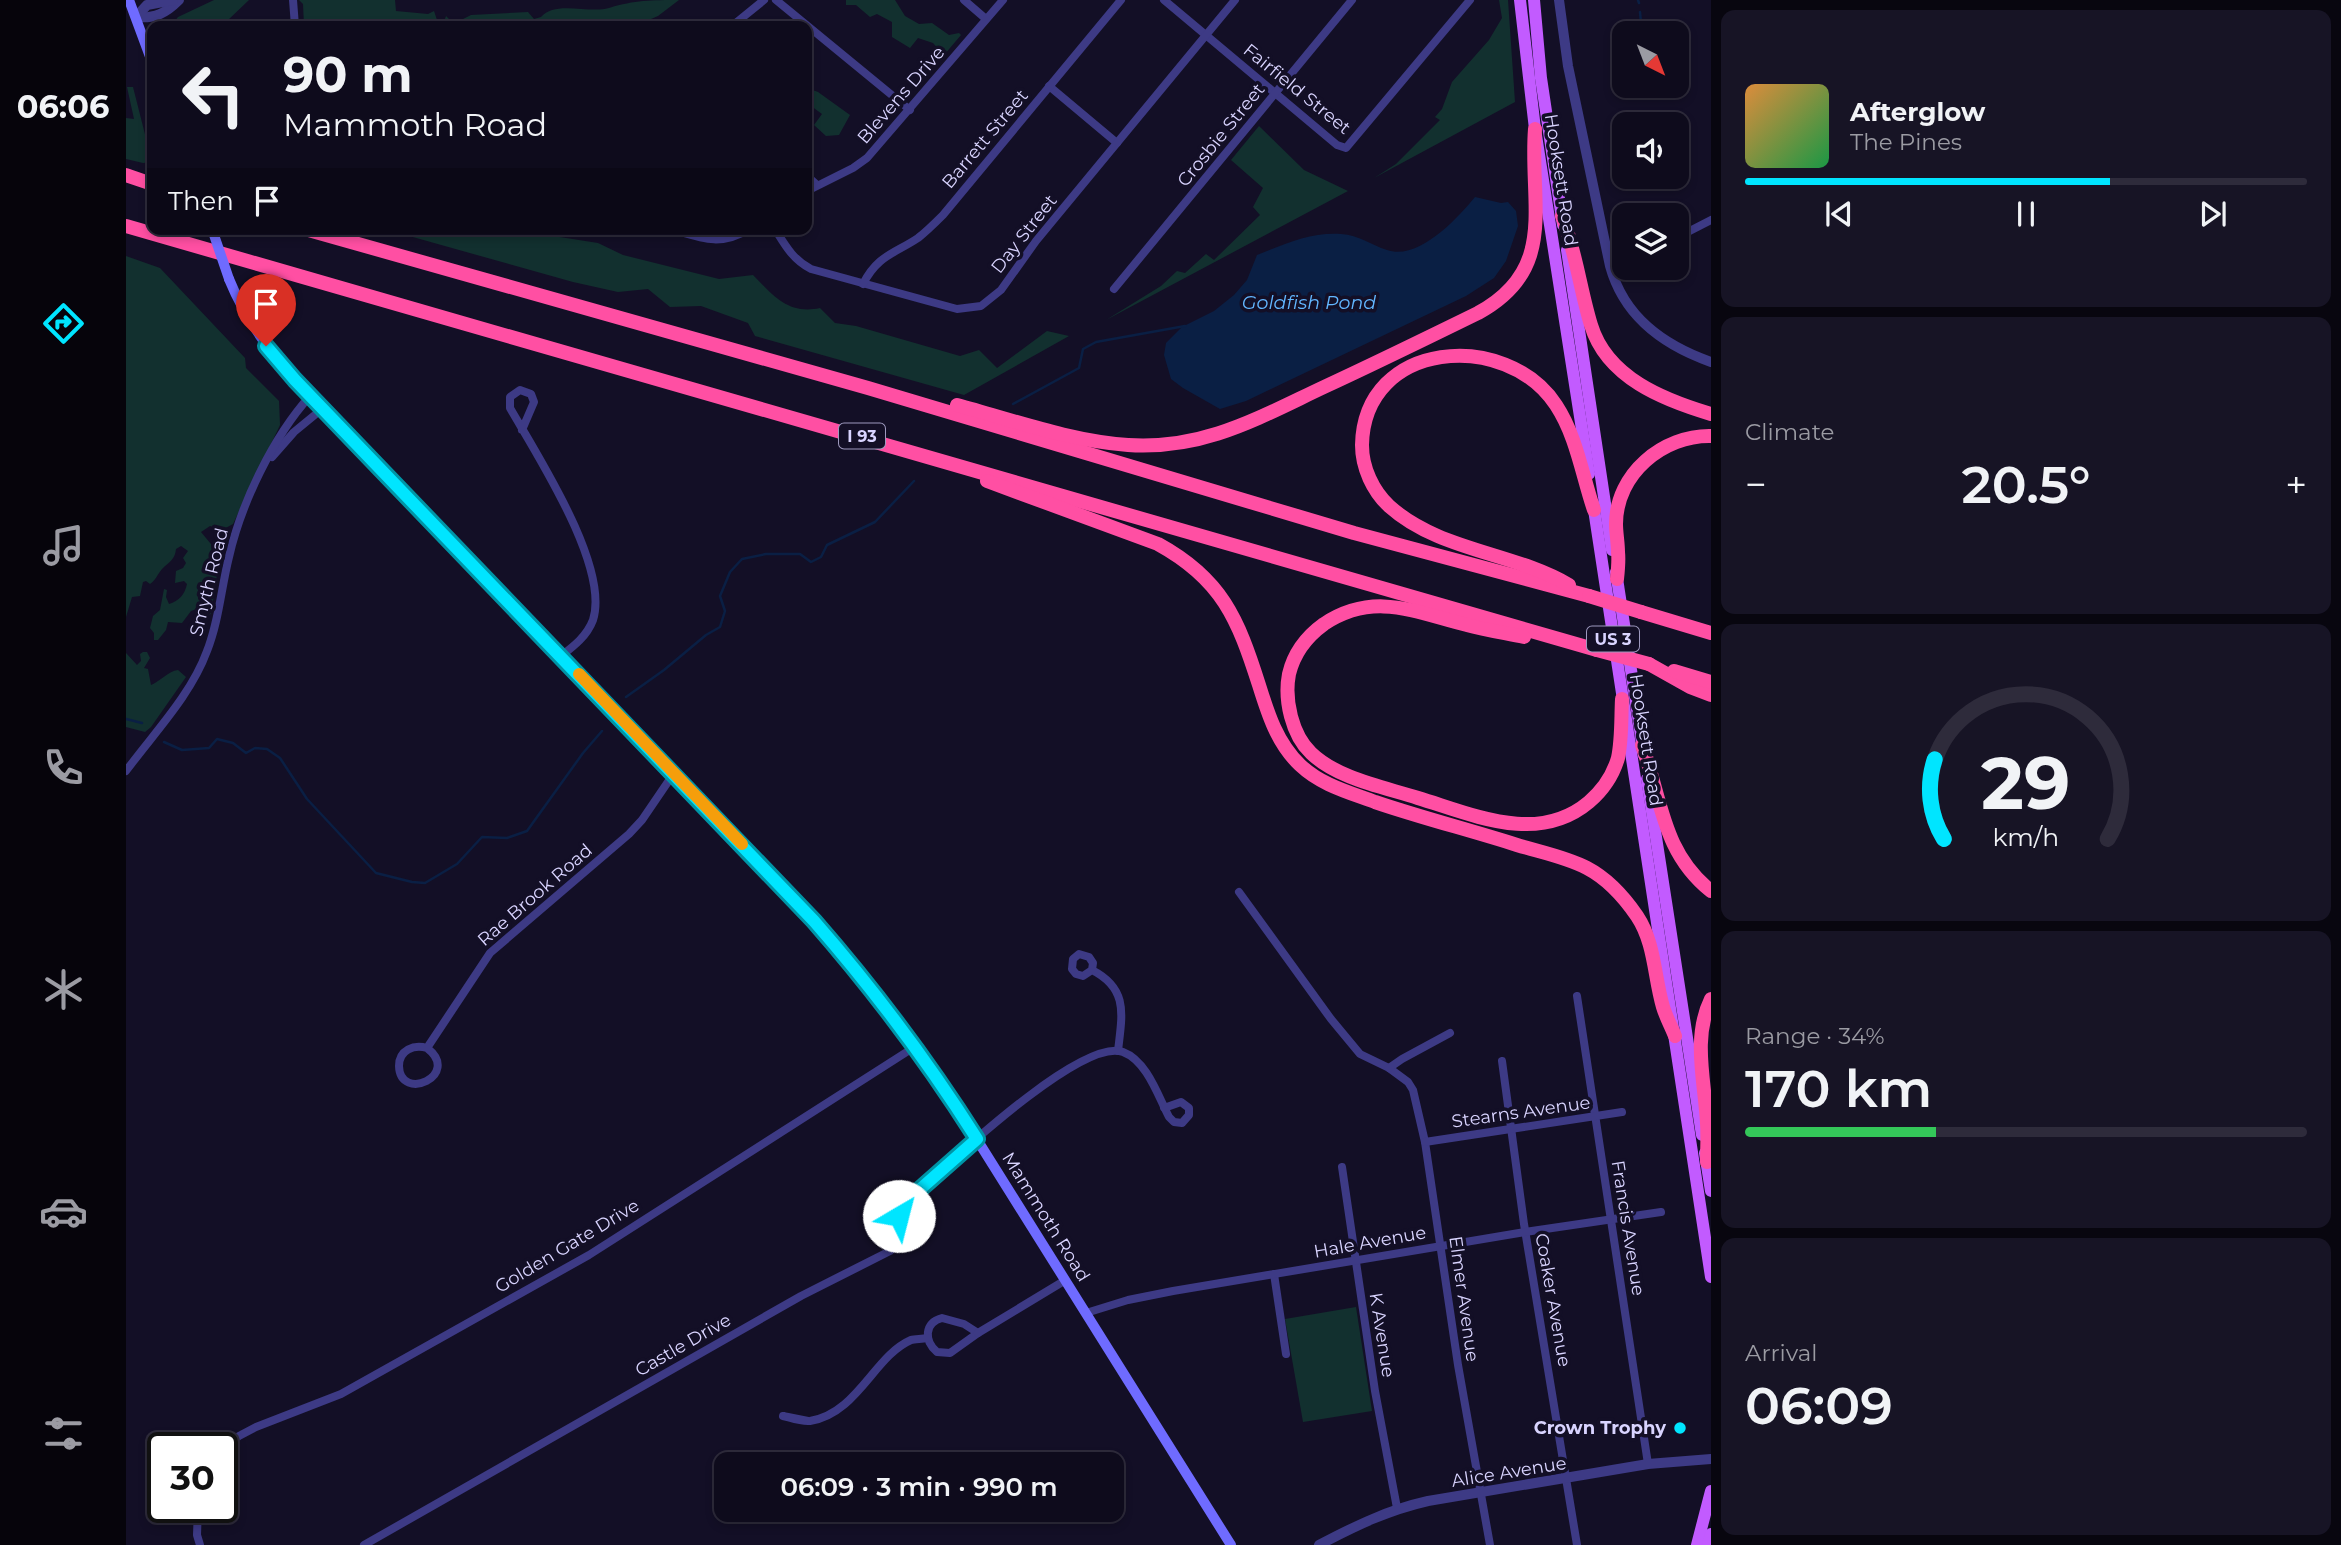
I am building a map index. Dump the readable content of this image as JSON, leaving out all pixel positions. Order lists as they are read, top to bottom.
{
  "streets": {
    "highway": ["I 93"],
    "main road": ["Hooksett Road", "US 3", "Mammoth Road"],
    "street": [
      "Fairfield Street",
      "Blevens Drive",
      "Crosbie Street",
      "Barrett Street",
      "Day Street",
      "Smyth Road",
      "Rae Brook Road",
      "Stearns Avenue",
      "Francis Avenue",
      "Hale Avenue",
      "Golden Gate Drive",
      "Elmer Avenue",
      "Coaker Avenue",
      "K Avenue",
      "Castle Drive",
      "Alice Avenue"
    ]
  },
  "crossings": [
    ["Fairfield Street", "Crosbie Street"],
    ["Fairfield Street", "Day Street"],
    ["Barrett Street", "Day Street"],
    ["Smyth Road", "Mammoth Road"],
    ["Rae Brook Road", "Mammoth Road"],
    ["Stearns Avenue", "Francis Avenue"],
    ["Stearns Avenue", "Elmer Avenue"],
    ["Stearns Avenue", "Coaker Avenue"],
    ["Mammoth Road", "Hale Avenue"],
    ["Mammoth Road", "Golden Gate Drive"],
    ["Mammoth Road", "Castle Drive"],
    ["Francis Avenue", "Hale Avenue"],
    ["Francis Avenue", "Alice Avenue"],
    ["Hale Avenue", "Elmer Avenue"],
    ["Hale Avenue", "Coaker Avenue"],
    ["Hale Avenue", "K Avenue"],
    ["Elmer Avenue", "Alice Avenue"],
    ["Coaker Avenue", "Alice Avenue"],
    ["K Avenue", "Alice Avenue"]
  ],
  "water": ["Goldfish Pond"],
  "places": ["Crown Trophy"],
  "north": "bottom right",
  "page": {
    "tabs": "06:06",
    "turn": ["90 m", "Mammoth Road"],
    "song": ["Afterglow", "The Pines"],
    "then": "Then",
    "tile": [
      "Climate",
      ["Range · 34%", "170 km"],
      ["Arrival", "06:09"]
    ],
    "heat": ["−", "20.5°", "+"],
    "limit": "30",
    "trip": "06:09 · 3 min · 990 m",
    "gauge": ["29", "km/h"]
  }
}
